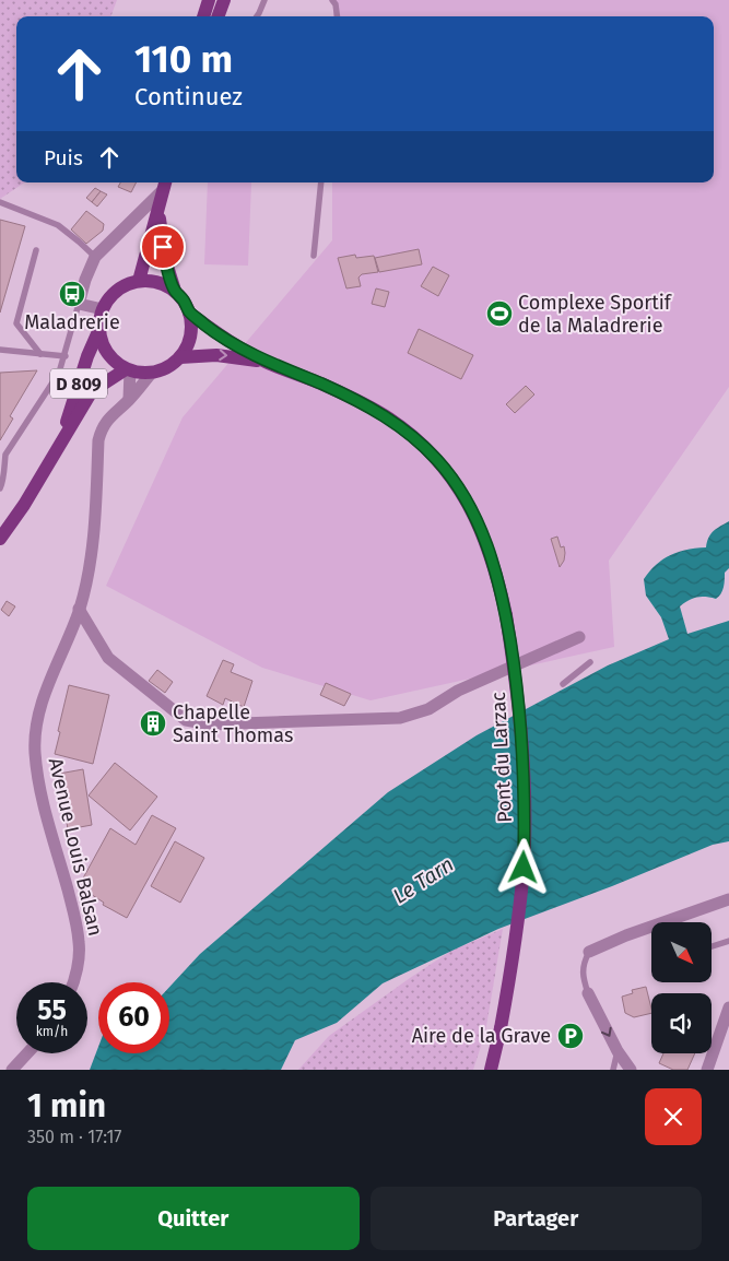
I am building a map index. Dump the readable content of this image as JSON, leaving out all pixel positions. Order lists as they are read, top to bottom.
{
  "streets": {
    "main road": ["D 809", "Pont du Larzac"],
    "street": ["Avenue Louis Balsan"]
  },
  "crossings": [
    ["D 809", "Avenue Louis Balsan"]
  ],
  "water": ["Le Tarn"],
  "places": {
    "bus stop": ["Maladrerie"],
    "sports": ["Complexe Sportif de la Maladrerie"],
    "building": ["Chapelle Saint Thomas"],
    "parking": ["Aire de la Grave"]
  },
  "north": "bottom right",
  "page": {
    "turn": ["110 m", "Continuez"],
    "then": "Puis",
    "speed": "55 km/h",
    "limit": "60",
    "heading": ["1 min", "350 m · 17:17"],
    "buttons": ["Quitter", "Partager"]
  }
}
